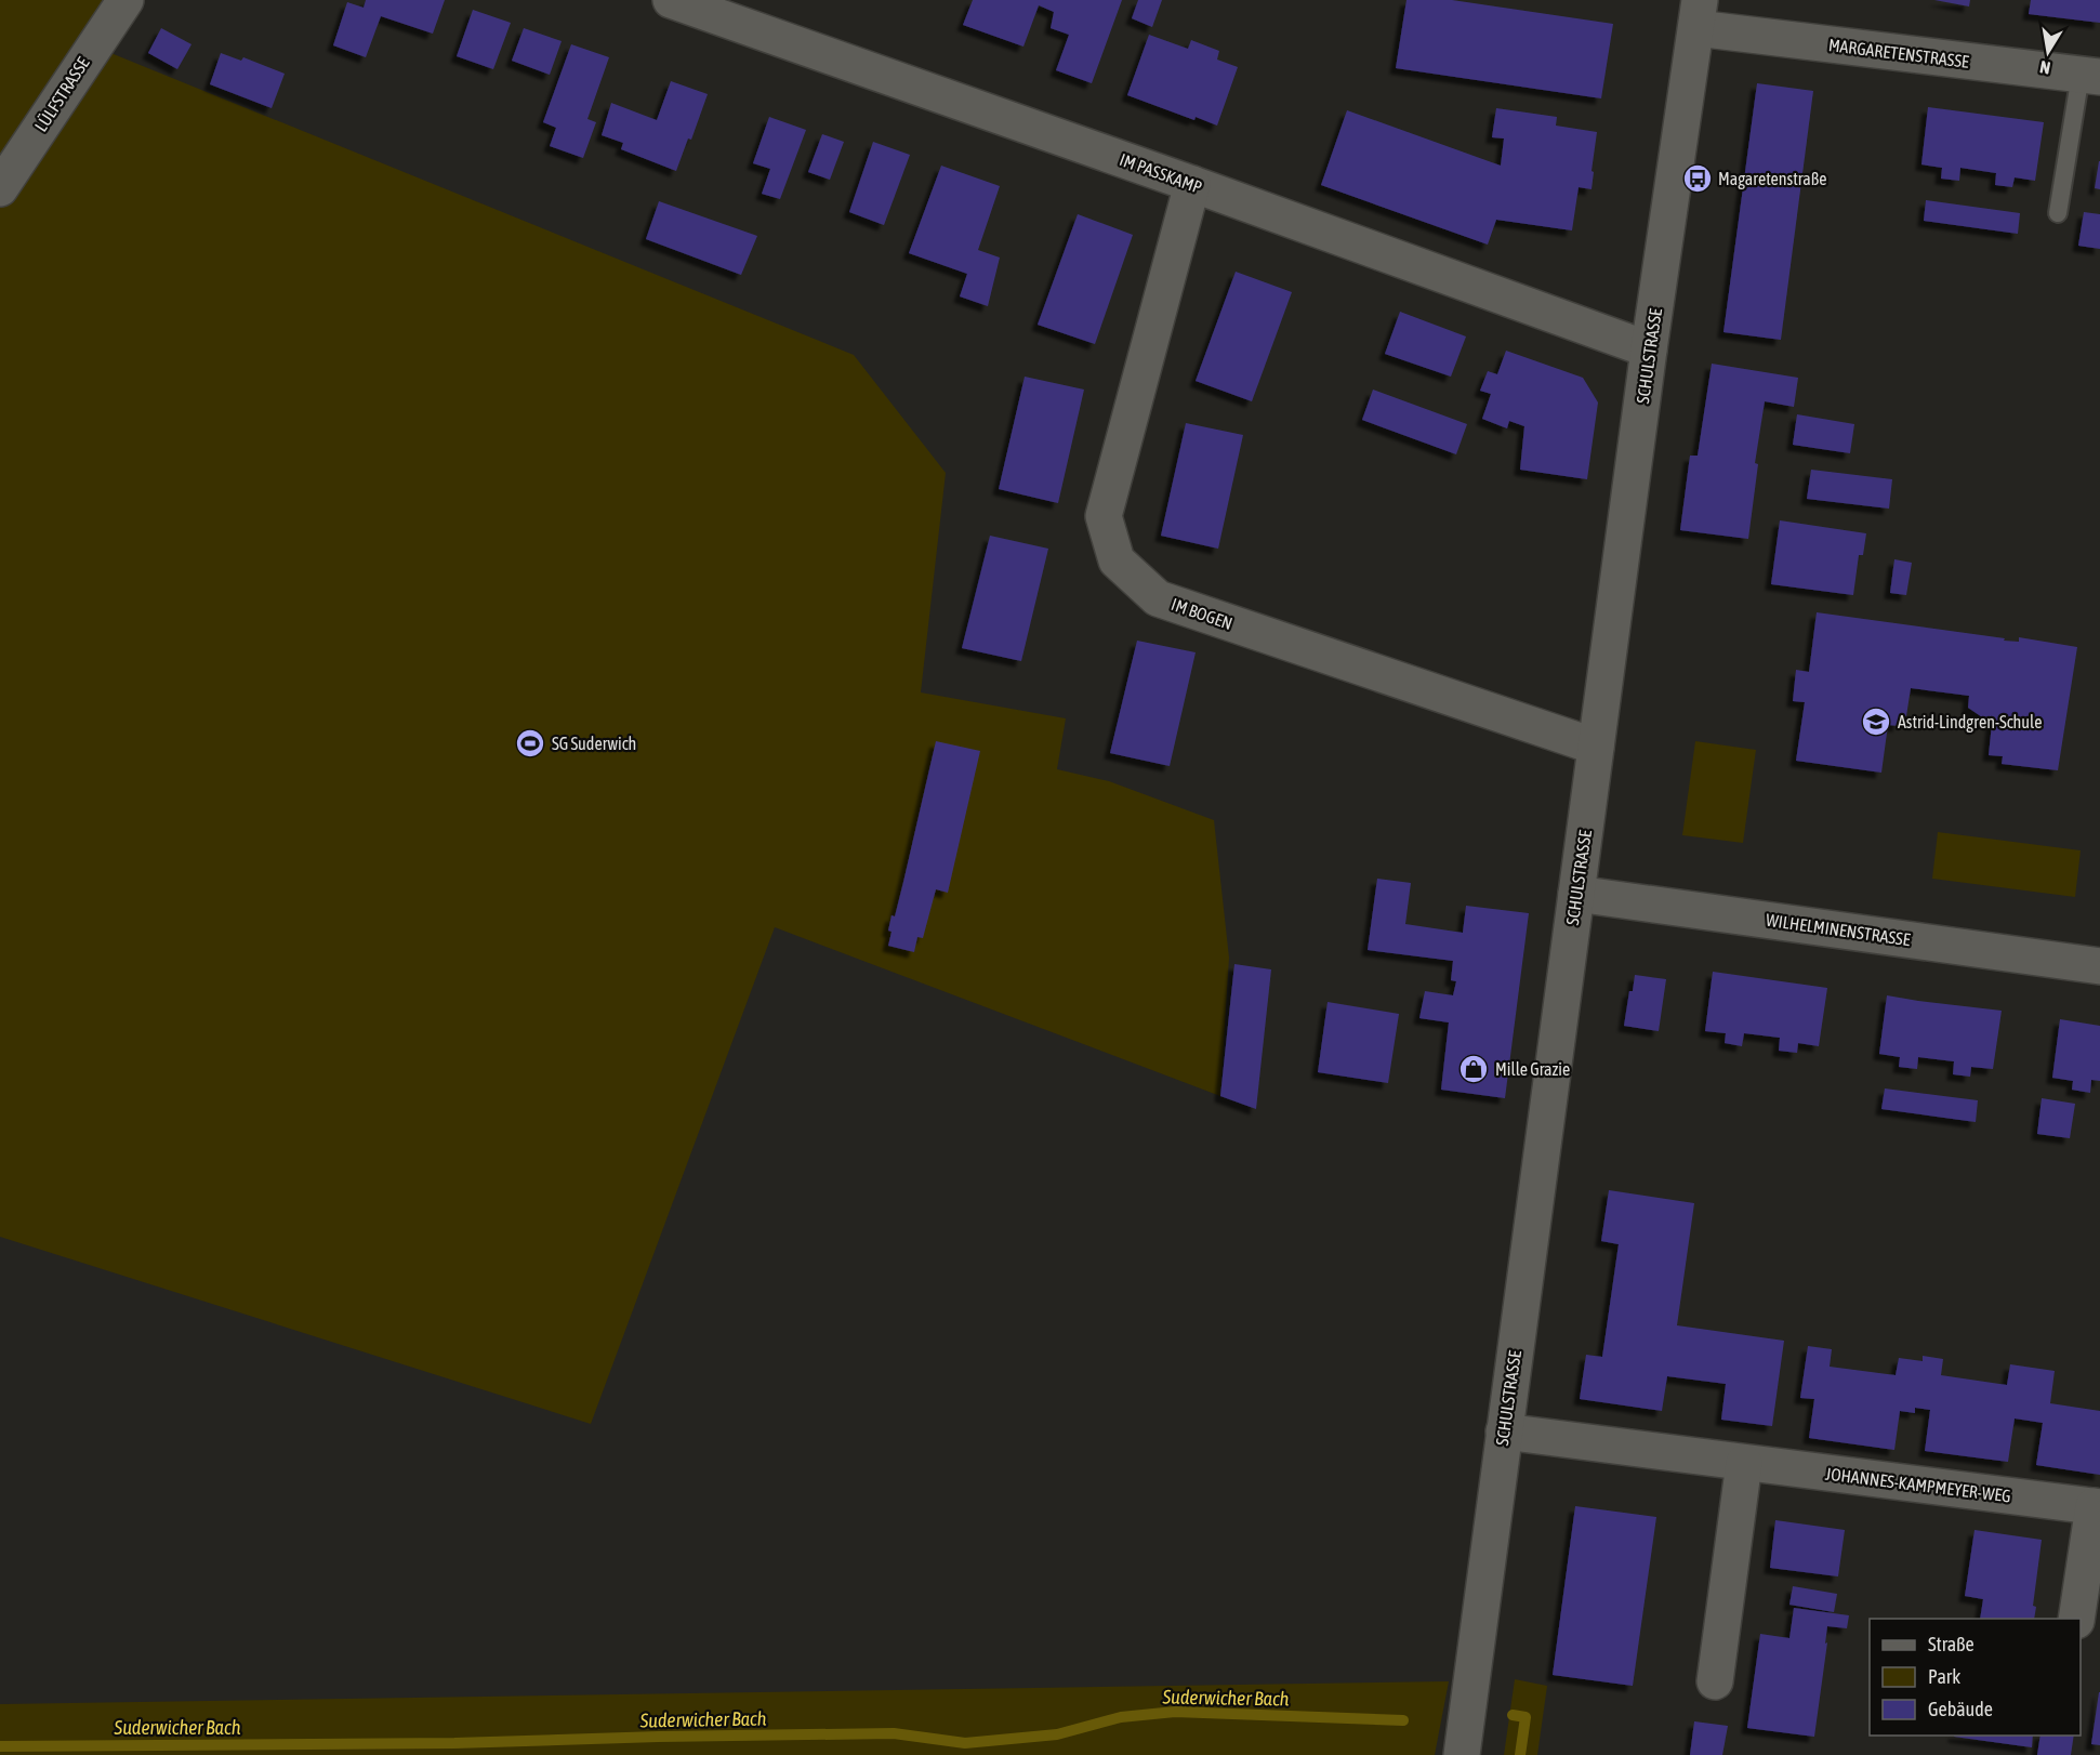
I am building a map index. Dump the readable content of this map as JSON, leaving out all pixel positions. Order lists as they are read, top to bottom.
{
  "streets": {
    "street": [
      "MARGARETENSTRASSE",
      "LÜLFSTRASSE",
      "IM PASSKAMP",
      "SCHULSTRASSE",
      "IM BOGEN",
      "WILHELMINENSTRASSE",
      "JOHANNES-KAMPMEYER-WEG"
    ]
  },
  "crossings": [
    ["MARGARETENSTRASSE", "SCHULSTRASSE"],
    ["IM PASSKAMP", "SCHULSTRASSE"],
    ["IM PASSKAMP", "IM BOGEN"],
    ["SCHULSTRASSE", "IM BOGEN"],
    ["SCHULSTRASSE", "WILHELMINENSTRASSE"],
    ["SCHULSTRASSE", "JOHANNES-KAMPMEYER-WEG"]
  ],
  "water": ["Suderwicher Bach"],
  "places": {
    "bus stop": ["Magaretenstraße"],
    "school or university": ["Astrid-Lindgren-Schule"],
    "sports": ["SG Suderwich"],
    "shop": ["Mille Grazie"]
  },
  "legend": ["Straße", "Park", "Gebäude"],
  "north": "bottom"
}
